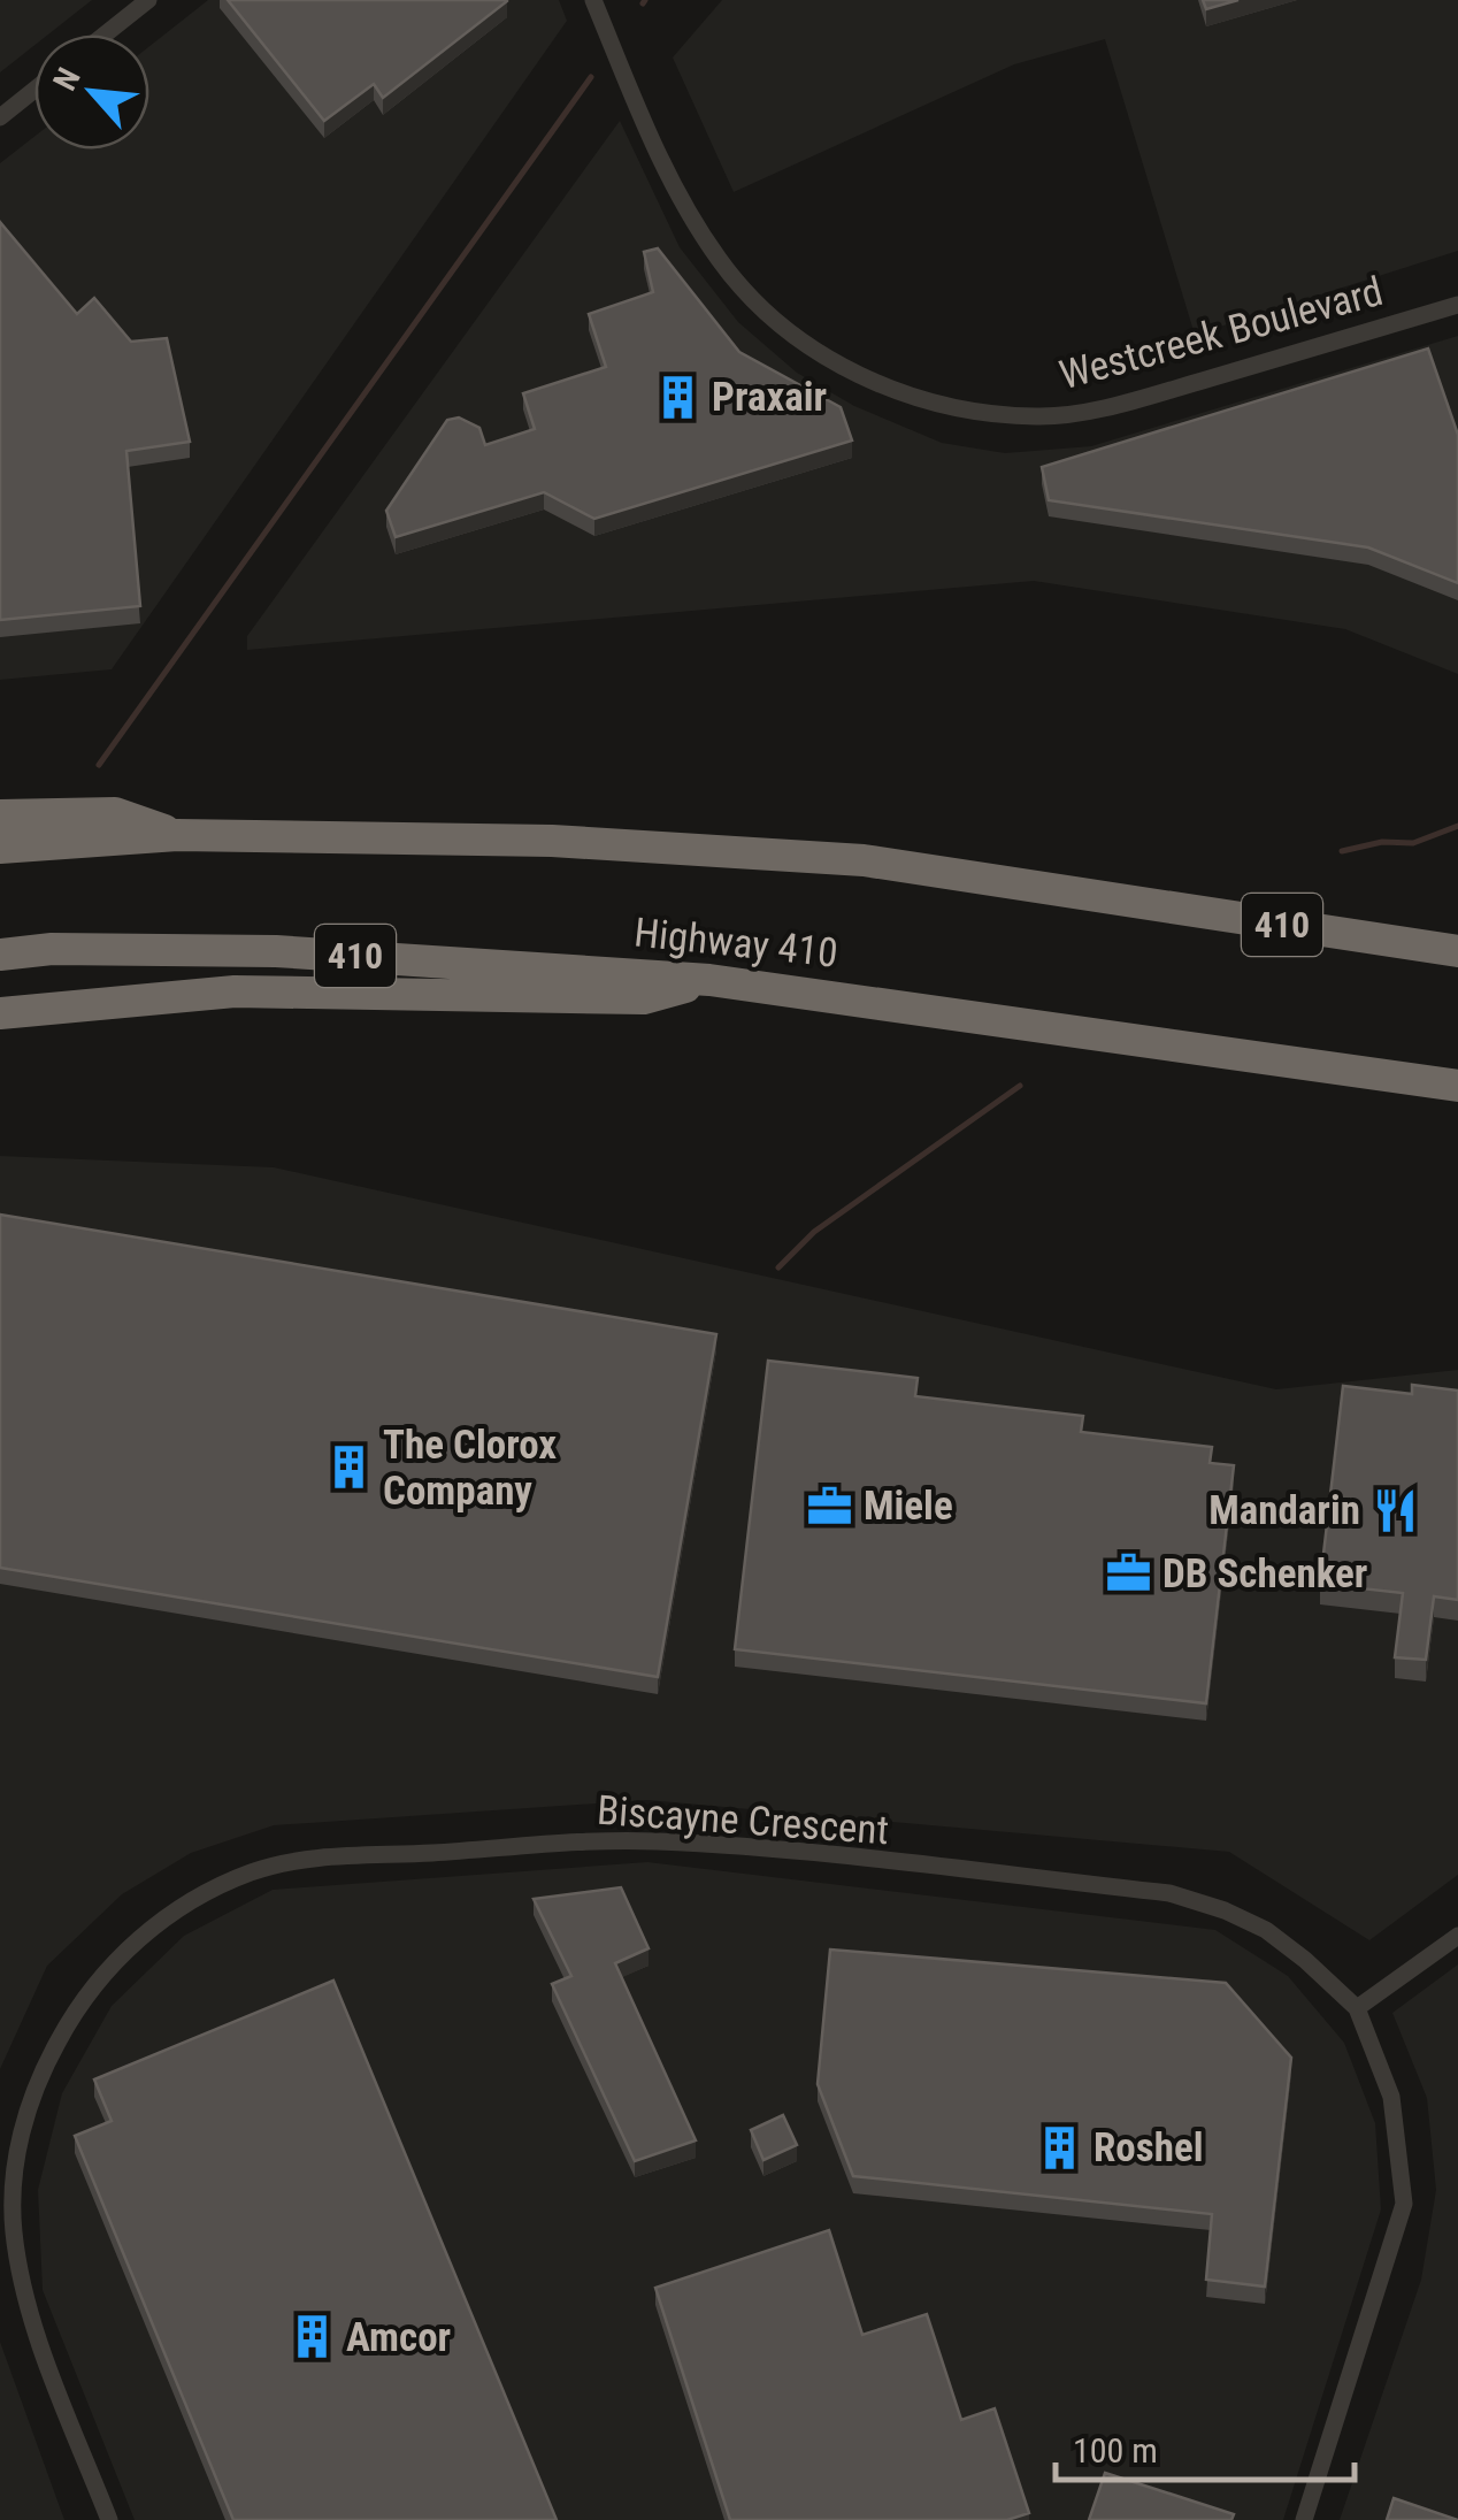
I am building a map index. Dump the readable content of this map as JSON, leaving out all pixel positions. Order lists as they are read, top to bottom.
{
  "streets": {
    "highway": ["410", "Highway 410"],
    "street": ["Westcreek Boulevard", "Biscayne Crescent"]
  },
  "places": {
    "building": [
      "Praxair",
      "The Clorox Company",
      "Roshel",
      "Amcor"
    ],
    "office": ["Miele", "DB Schenker"],
    "restaurant": ["Mandarin"]
  },
  "scale_bar": "100 m",
  "north": "top left"
}
